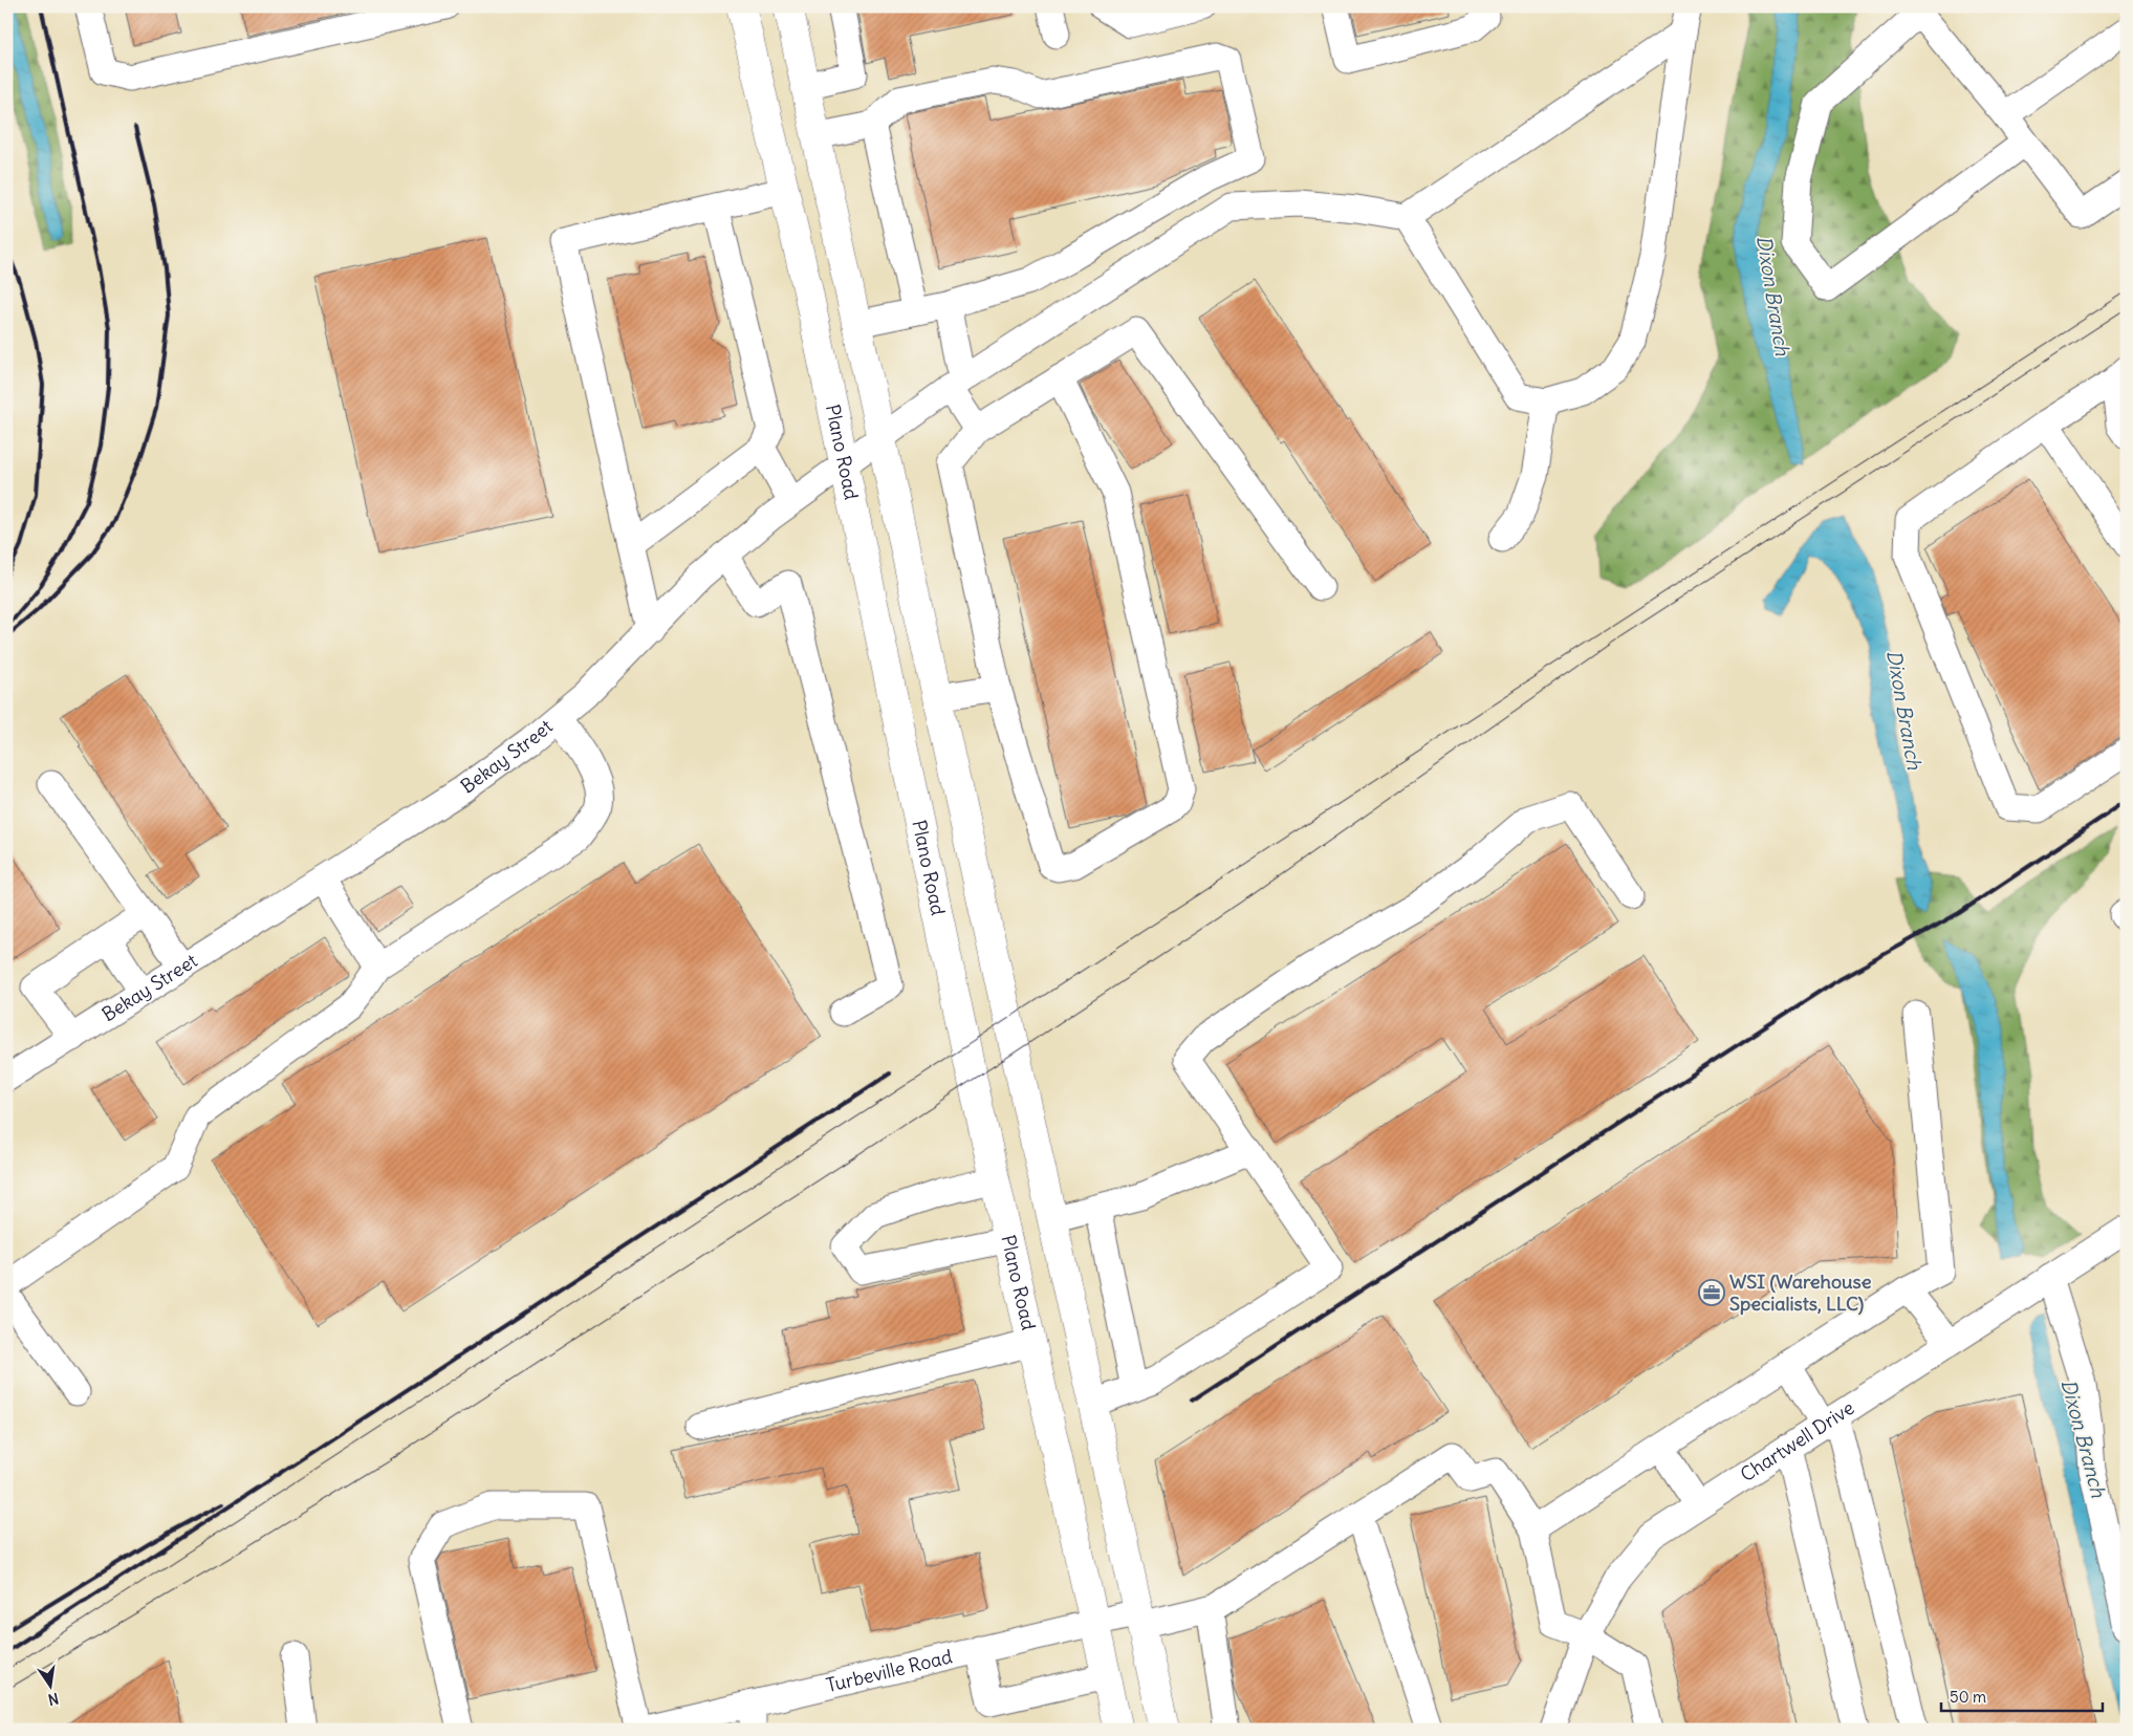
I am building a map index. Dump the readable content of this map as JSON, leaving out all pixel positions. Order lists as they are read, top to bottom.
{
  "streets": {
    "main road": ["Plano Road"],
    "street": ["Bekay Street", "Chartwell Drive", "Turbeville Road"]
  },
  "crossings": [
    ["Plano Road", "Bekay Street"],
    ["Plano Road", "Turbeville Road"]
  ],
  "water": ["Dixon Branch"],
  "places": {
    "office": ["WSI (Warehouse Specialists, LLC)"]
  },
  "scale_bar": "50 m",
  "north": "bottom"
}
